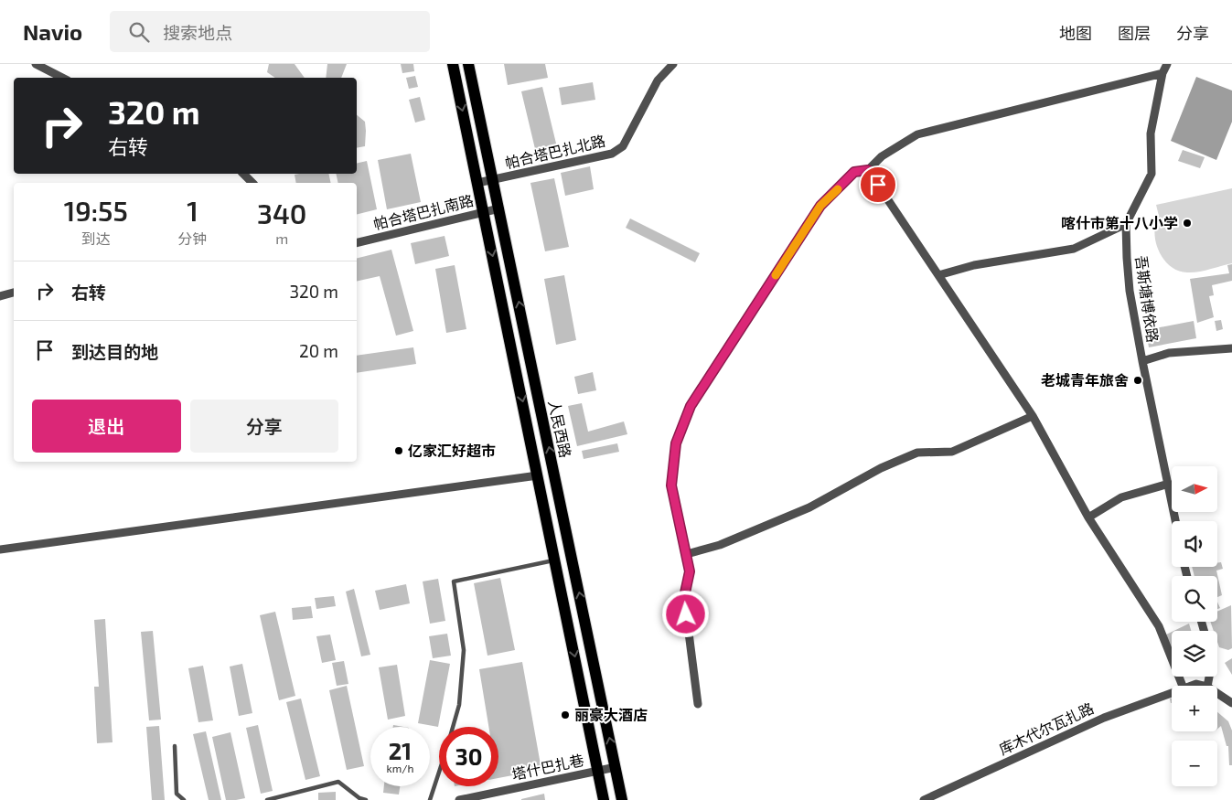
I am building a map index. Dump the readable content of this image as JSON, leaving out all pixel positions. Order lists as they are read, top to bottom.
{
  "streets": {
    "main road": ["人民西路"],
    "street": [
      "帕合塔巴扎北路",
      "帕合塔巴扎南路",
      "吾斯塘博依路",
      "库木代尔瓦扎路",
      "塔什巴扎巷"
    ]
  },
  "crossings": [
    ["帕合塔巴扎北路", "人民西路"],
    ["帕合塔巴扎南路", "人民西路"],
    ["人民西路", "塔什巴扎巷"]
  ],
  "places": [
    "喀什市第十八小学",
    "老城青年旅舍",
    "亿家汇好超市",
    "丽豪大酒店"
  ],
  "north": "right",
  "page": {
    "header": "Navio",
    "search": "搜索地点",
    "nav": ["地图", "图层", "分享"],
    "turn": ["320 m", "右转"],
    "eta": [
      "19:55",
      "到达",
      "1",
      "分钟",
      "340",
      "m"
    ],
    "list": [
      {
        "name": "右转",
        "value": "320 m"
      },
      {
        "name": "到达目的地",
        "value": "20 m"
      }
    ],
    "buttons": ["退出", "分享"],
    "map_buttons": ["+", "−"],
    "speed": "21 km/h",
    "limit": "30"
  }
}
